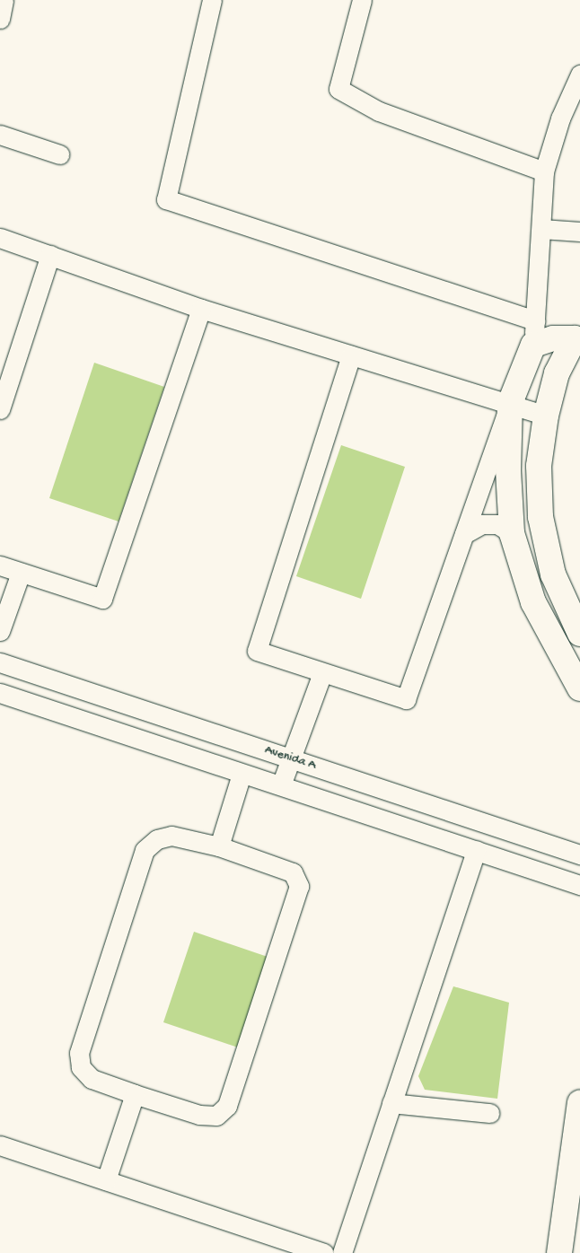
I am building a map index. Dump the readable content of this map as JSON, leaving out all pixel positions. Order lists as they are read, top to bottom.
{
  "streets": {
    "street": ["Avenida A"]
  }
}
